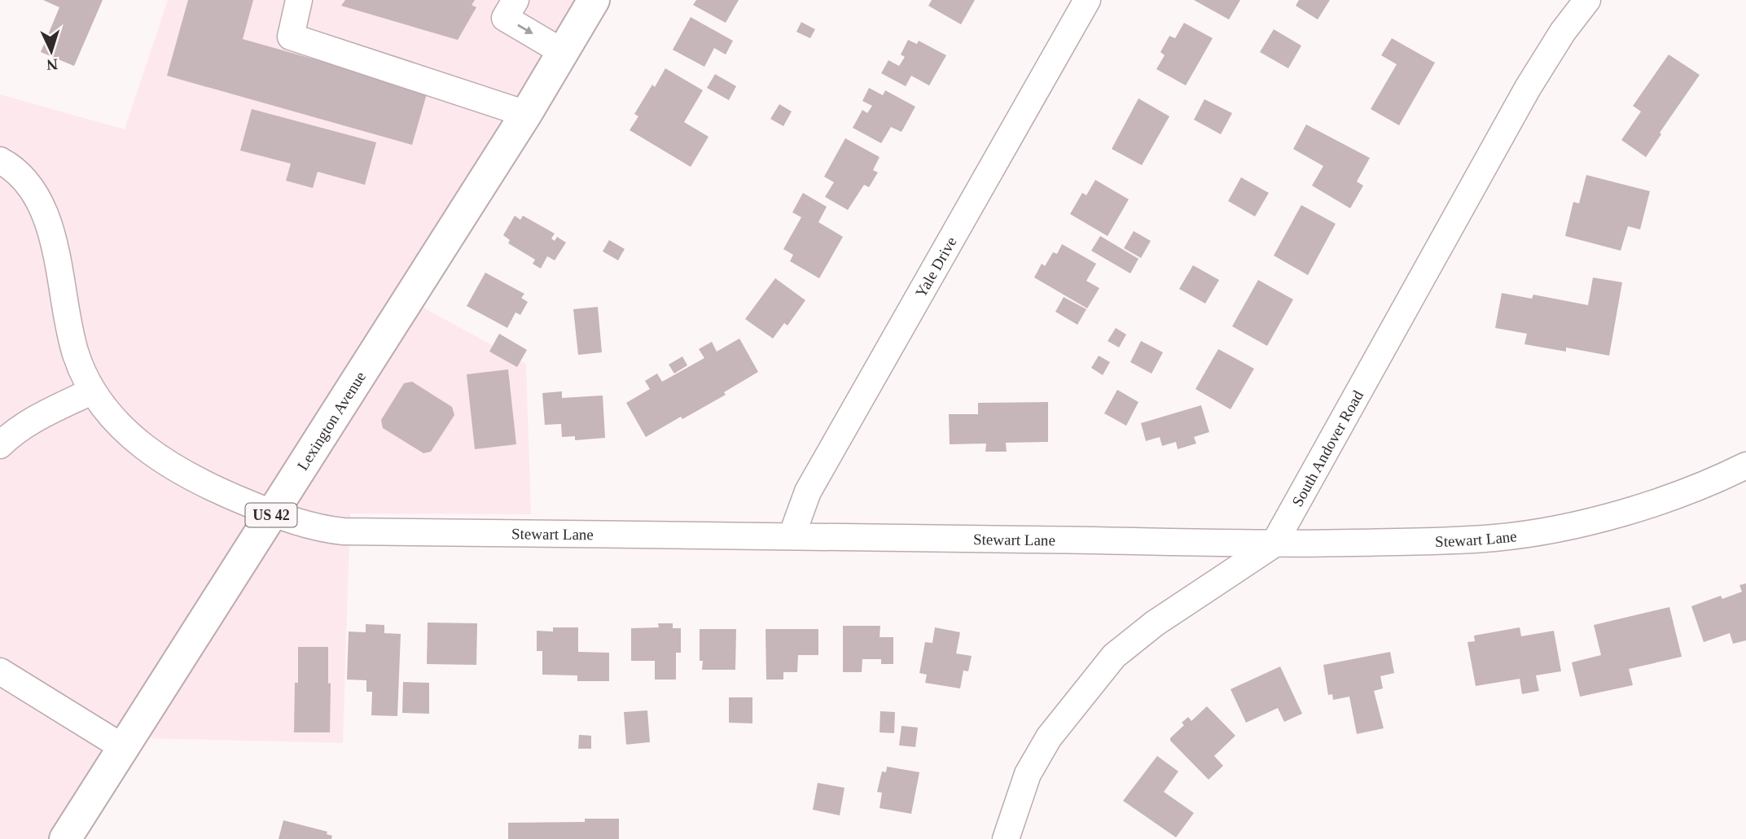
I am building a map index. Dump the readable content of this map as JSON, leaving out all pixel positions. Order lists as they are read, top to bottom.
{
  "streets": {
    "main road": ["Lexington Avenue", "US 42"],
    "street": ["Yale Drive", "South Andover Road", "Stewart Lane"]
  },
  "crossings": [
    ["Yale Drive", "Stewart Lane"],
    ["Lexington Avenue", "Stewart Lane"],
    ["South Andover Road", "Stewart Lane"]
  ],
  "north": "bottom"
}
